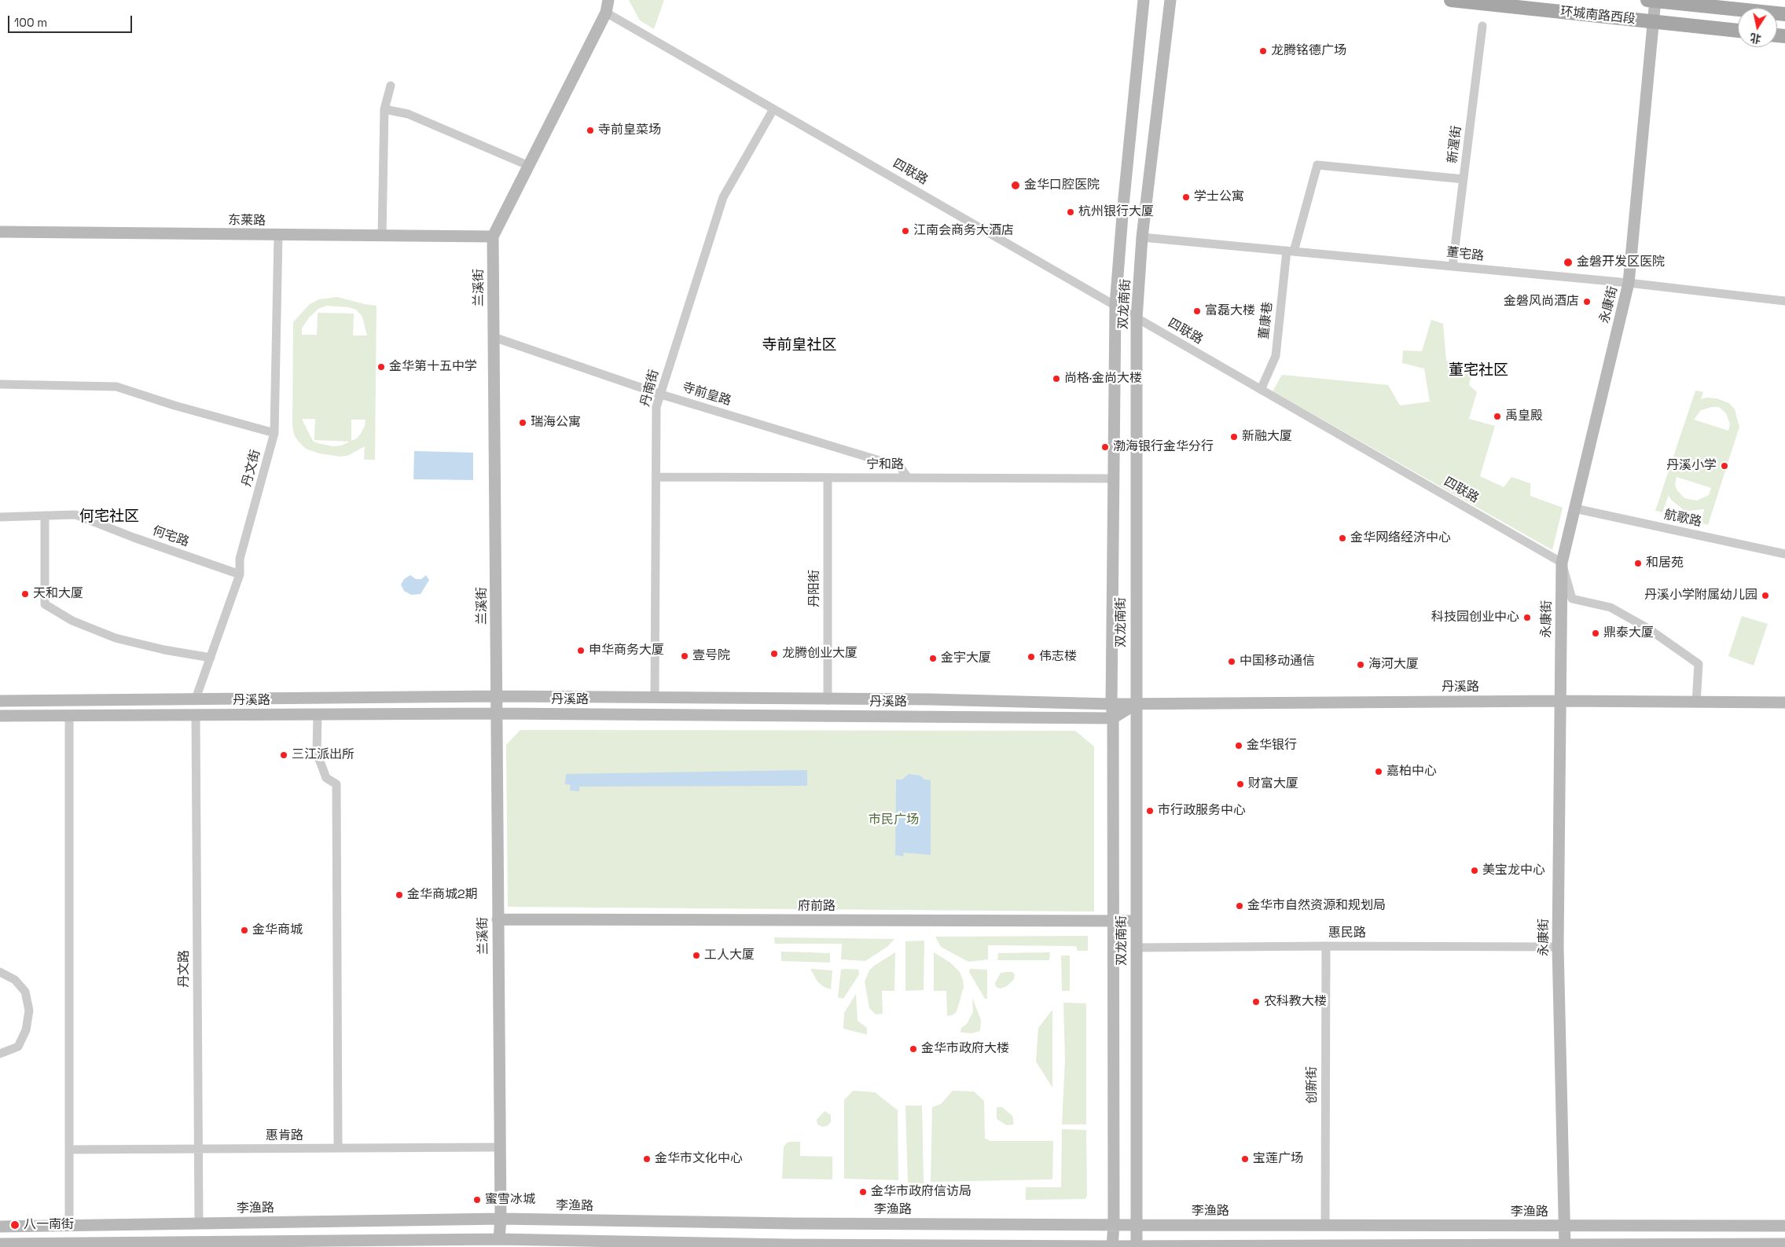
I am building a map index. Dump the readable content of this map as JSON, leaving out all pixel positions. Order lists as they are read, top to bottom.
{
  "streets": {
    "main road": [
      "环城南路西段",
      "东莱路",
      "兰溪街",
      "双龙南街",
      "永康街",
      "丹溪路",
      "府前路",
      "李渔路"
    ],
    "street": [
      "新渥街",
      "四联路",
      "董宅路",
      "董康巷",
      "丹南街",
      "寺前皇路",
      "宁和路",
      "丹文街",
      "航歌路",
      "何宅路",
      "丹阳街",
      "惠民路",
      "丹文路",
      "创新街",
      "惠肯路"
    ]
  },
  "crossings": [
    ["环城南路西段", "永康街"],
    ["新渥街", "董宅路"],
    ["新渥街", "董康巷"],
    ["四联路", "兰溪街"],
    ["四联路", "双龙南街"],
    ["四联路", "永康街"],
    ["四联路", "董康巷"],
    ["四联路", "丹南街"],
    ["东莱路", "兰溪街"],
    ["东莱路", "丹文街"],
    ["董宅路", "双龙南街"],
    ["董宅路", "永康街"],
    ["董宅路", "董康巷"],
    ["兰溪街", "寺前皇路"],
    ["兰溪街", "丹溪路"],
    ["兰溪街", "府前路"],
    ["兰溪街", "惠肯路"],
    ["兰溪街", "李渔路"],
    ["双龙南街", "宁和路"],
    ["双龙南街", "丹溪路"],
    ["双龙南街", "府前路"],
    ["双龙南街", "惠民路"],
    ["双龙南街", "李渔路"],
    ["永康街", "航歌路"],
    ["永康街", "丹溪路"],
    ["永康街", "惠民路"],
    ["永康街", "李渔路"],
    ["丹南街", "寺前皇路"],
    ["丹南街", "宁和路"],
    ["丹南街", "丹溪路"],
    ["寺前皇路", "宁和路"],
    ["宁和路", "丹阳街"],
    ["丹文街", "何宅路"],
    ["丹文街", "丹溪路"],
    ["丹阳街", "丹溪路"],
    ["丹溪路", "丹文路"],
    ["惠民路", "创新街"],
    ["丹文路", "惠肯路"],
    ["丹文路", "李渔路"],
    ["创新街", "李渔路"]
  ],
  "districts": ["寺前皇社区", "董宅社区", "何宅社区"],
  "parks": ["市民广场"],
  "places": [
    "龙腾铭德广场",
    "寺前皇菜场",
    "金华口腔医院",
    "学士公寓",
    "杭州银行大厦",
    "江南会商务大酒店",
    "金磐开发区医院",
    "金磐风尚酒店",
    "富磊大楼",
    "金华第十五中学",
    "尚格·金尚大楼",
    "禹皇殿",
    "瑞海公寓",
    "新融大厦",
    "渤海银行金华分行",
    "丹溪小学",
    "金华网络经济中心",
    "和居苑",
    "天和大厦",
    "丹溪小学附属幼儿园",
    "科技园创业中心",
    "鼎泰大厦",
    "申华商务大厦",
    "龙腾创业大厦",
    "壹号院",
    "伟志楼",
    "金宇大厦",
    "中国移动通信",
    "海河大厦",
    "金华银行",
    "三江派出所",
    "嘉柏中心",
    "财富大厦",
    "市行政服务中心",
    "美宝龙中心",
    "金华商城2期",
    "金华市自然资源和规划局",
    "金华商城",
    "工人大厦",
    "农科教大楼",
    "金华市政府大楼",
    "金华市文化中心",
    "宝莲广场",
    "金华市政府信访局",
    "蜜雪冰城",
    "八一南街"
  ],
  "scale_bar": "100 m",
  "north": "bottom"
}
